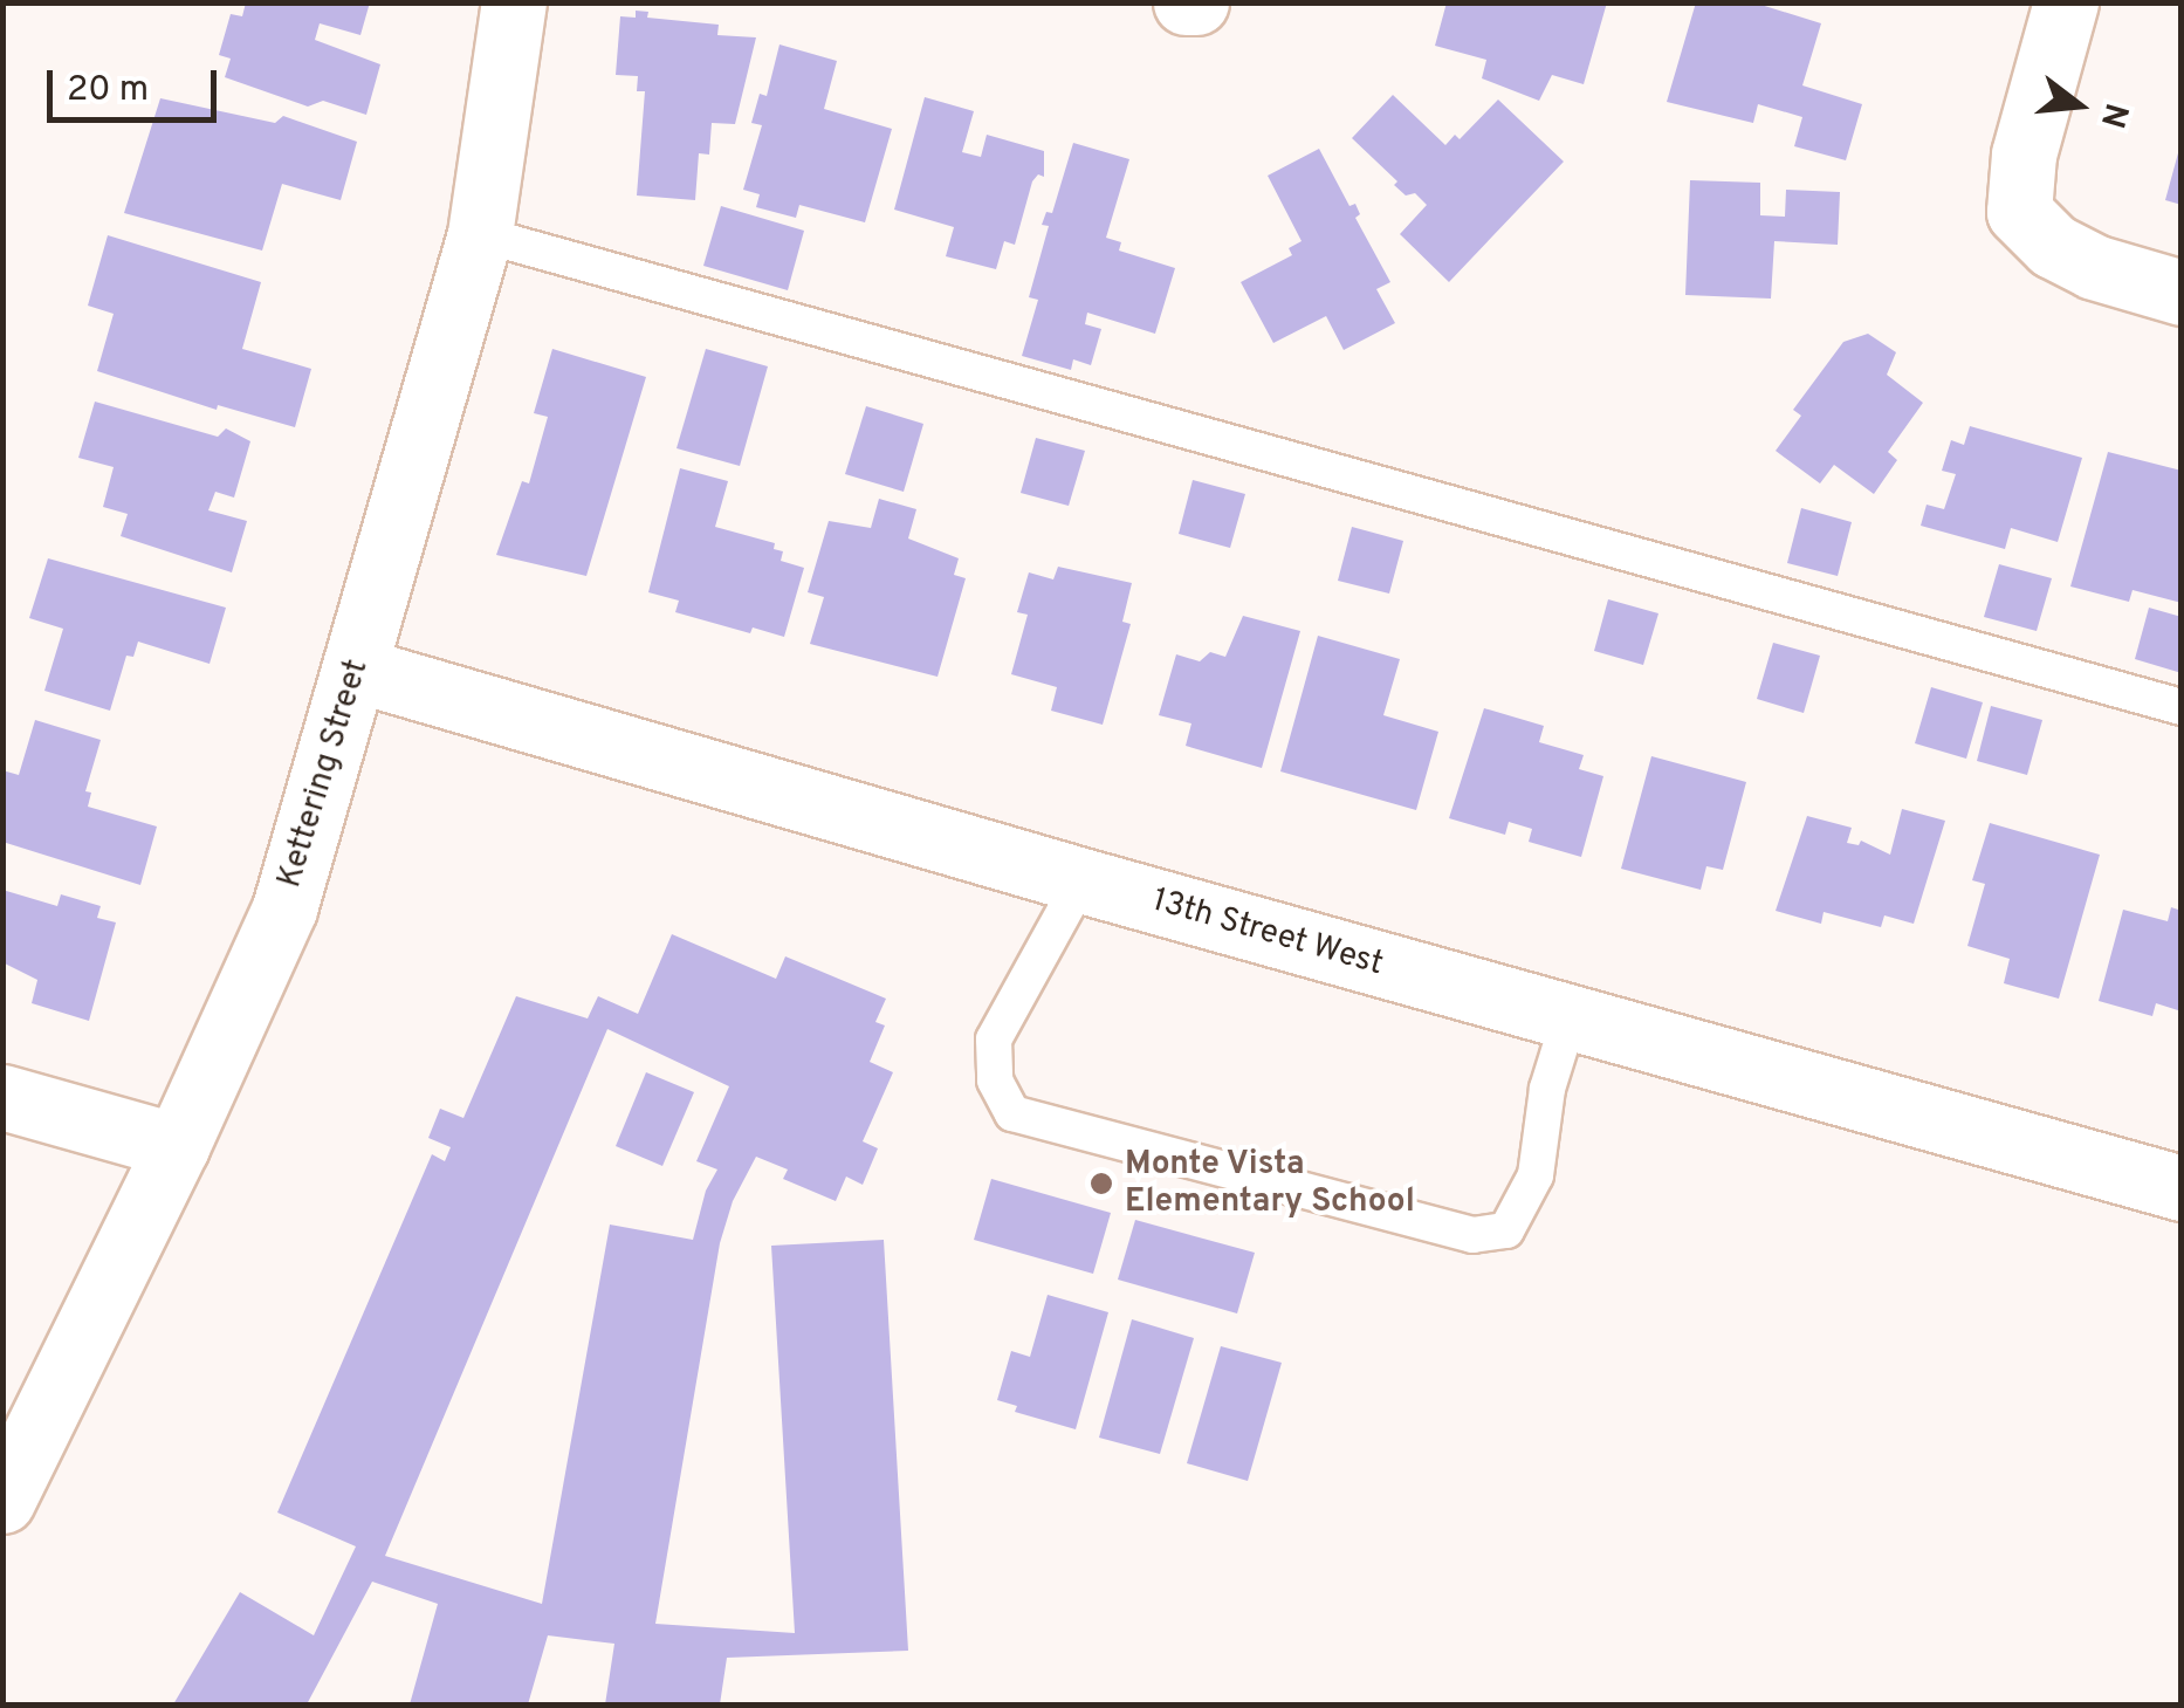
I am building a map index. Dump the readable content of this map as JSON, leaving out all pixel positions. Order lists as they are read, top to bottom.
{
  "streets": {
    "street": ["Kettering Street", "13th Street West"]
  },
  "crossings": [
    ["Kettering Street", "13th Street West"]
  ],
  "places": ["Monte Vista Elementary School"],
  "scale_bar": "20 m",
  "north": "right"
}
